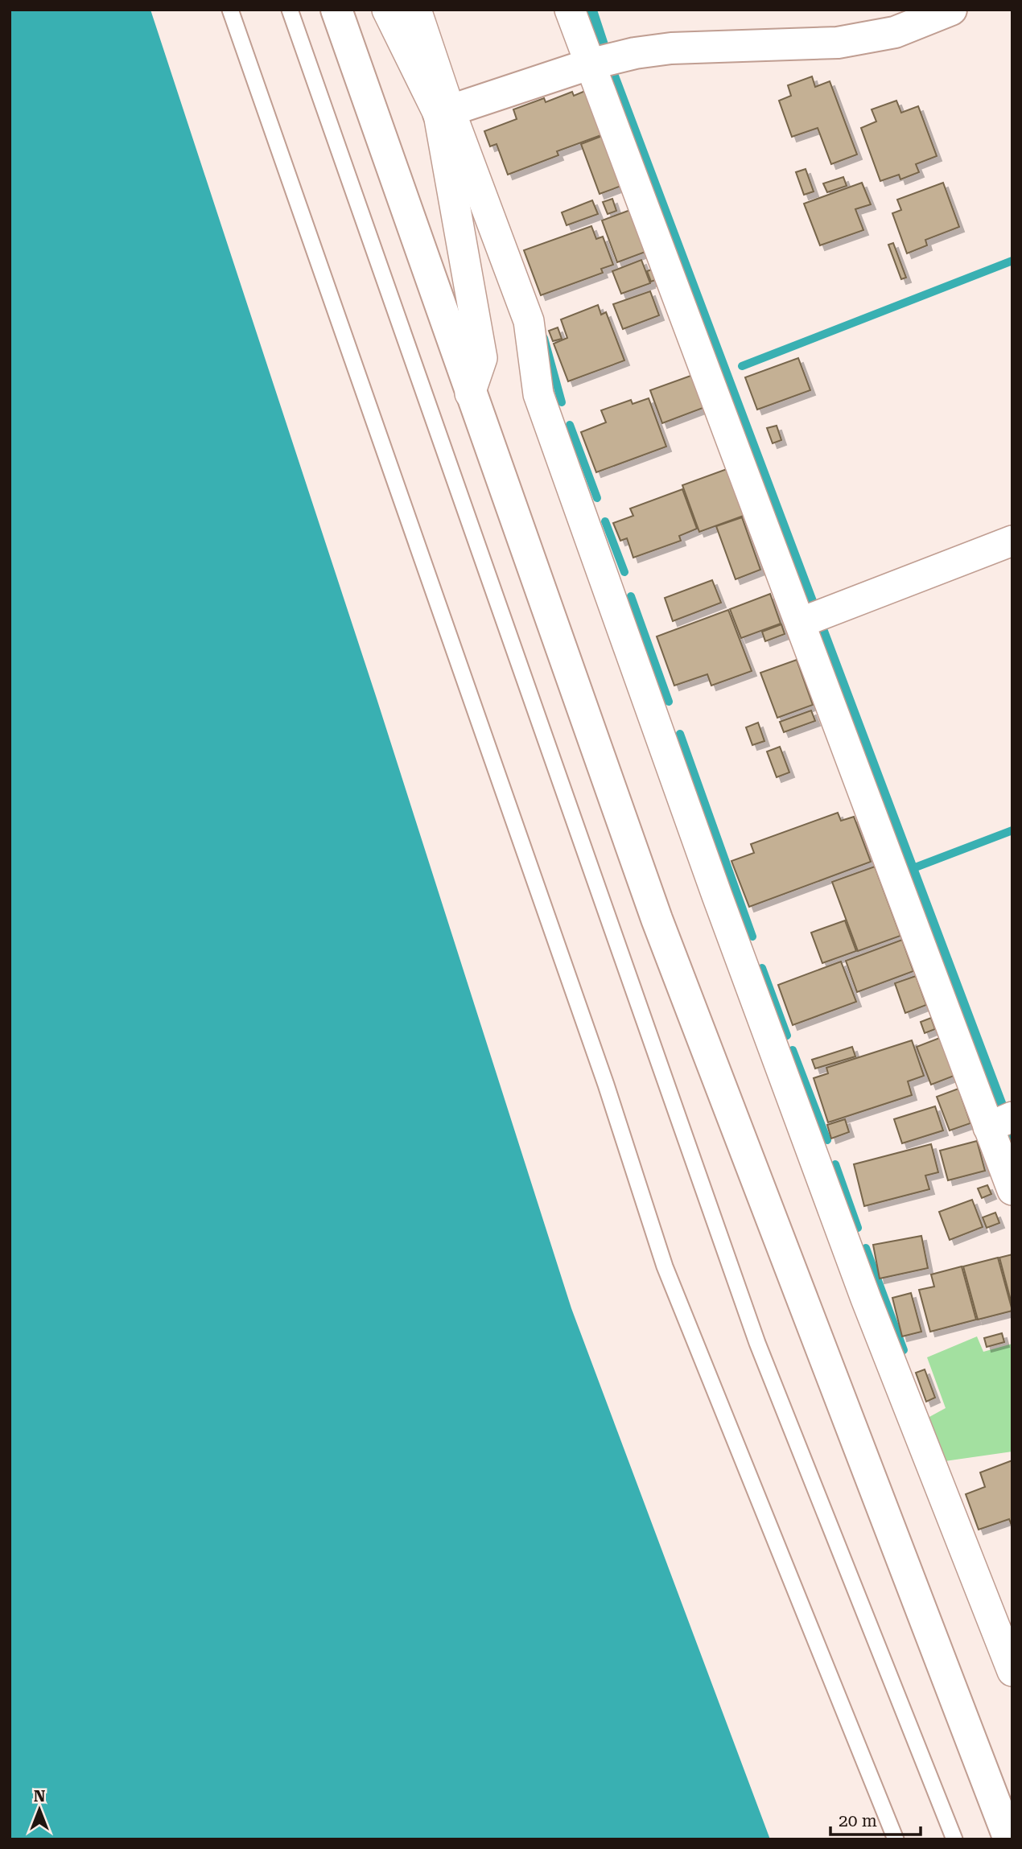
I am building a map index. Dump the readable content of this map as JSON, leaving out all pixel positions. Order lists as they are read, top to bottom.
{
  "scale_bar": "20 m",
  "north": "top"
}
